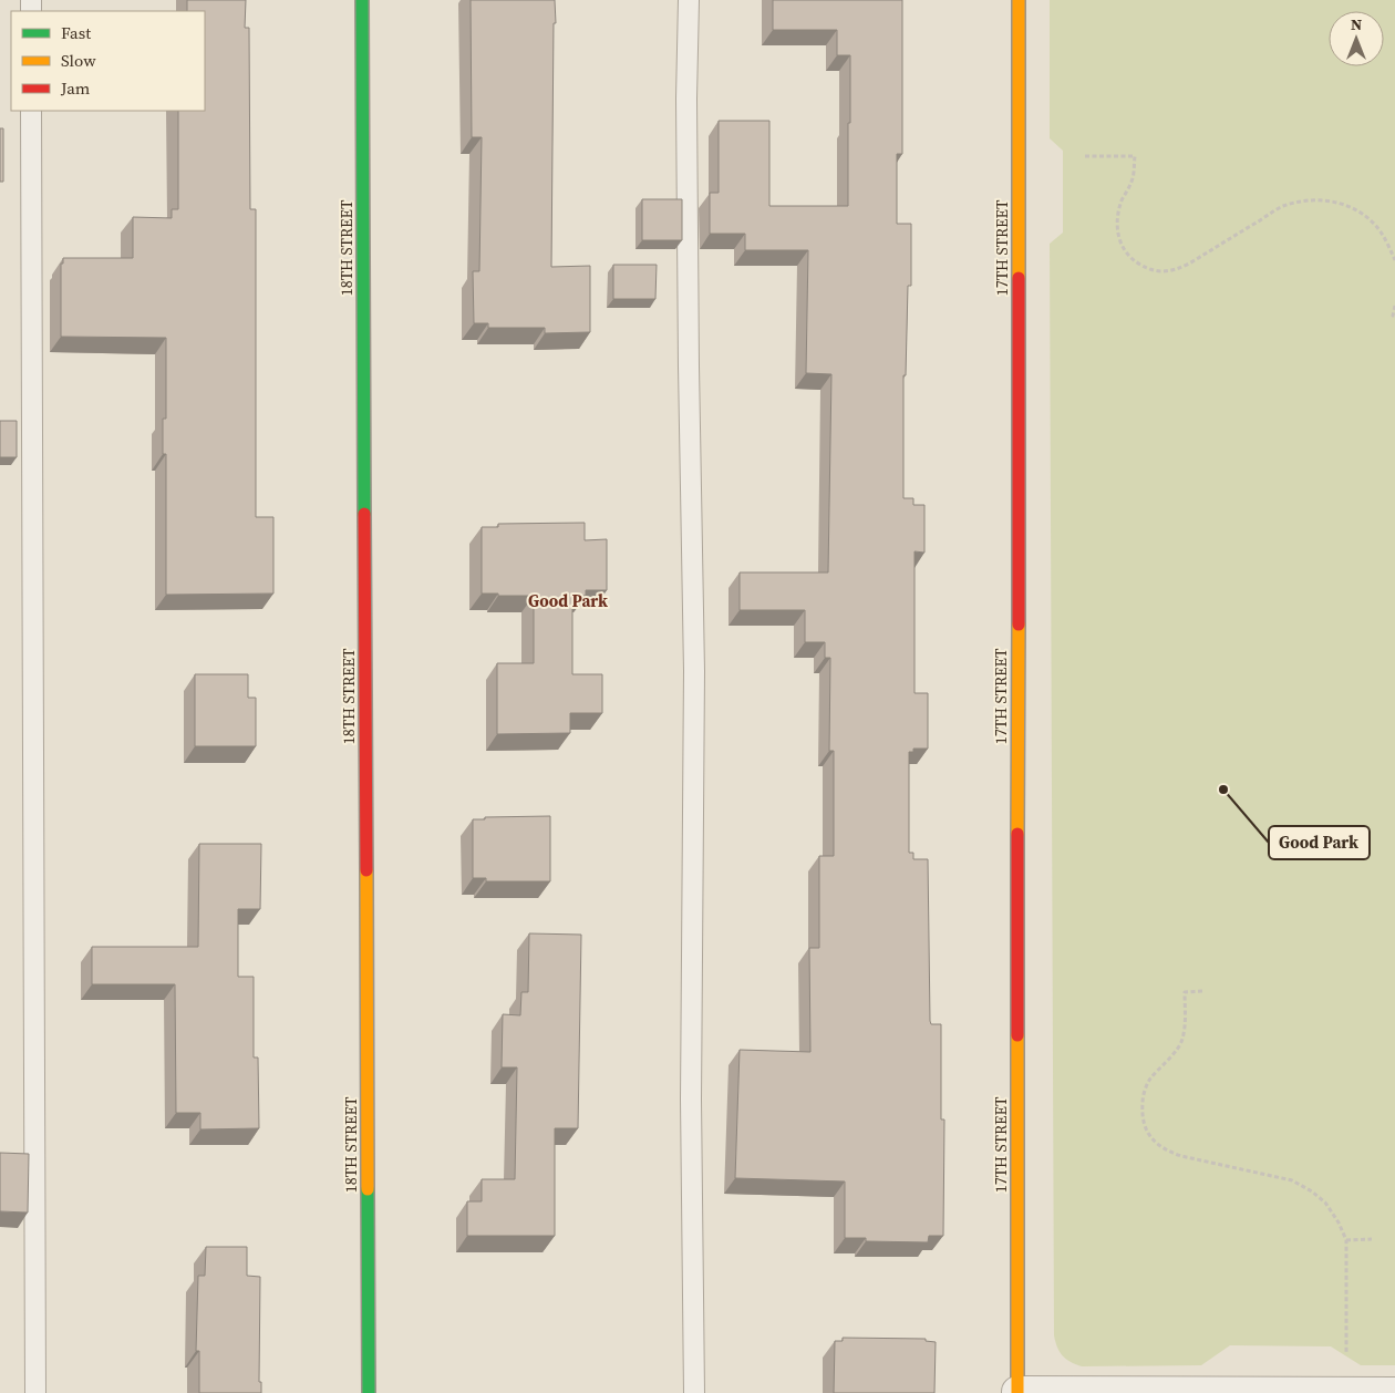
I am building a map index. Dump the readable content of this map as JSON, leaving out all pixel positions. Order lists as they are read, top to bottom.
{
  "streets": {
    "street": ["18TH STREET", "17TH STREET"]
  },
  "districts": ["Good Park"],
  "places": ["Good Park"],
  "legend": ["Fast", "Slow", "Jam"],
  "north": "top"
}
